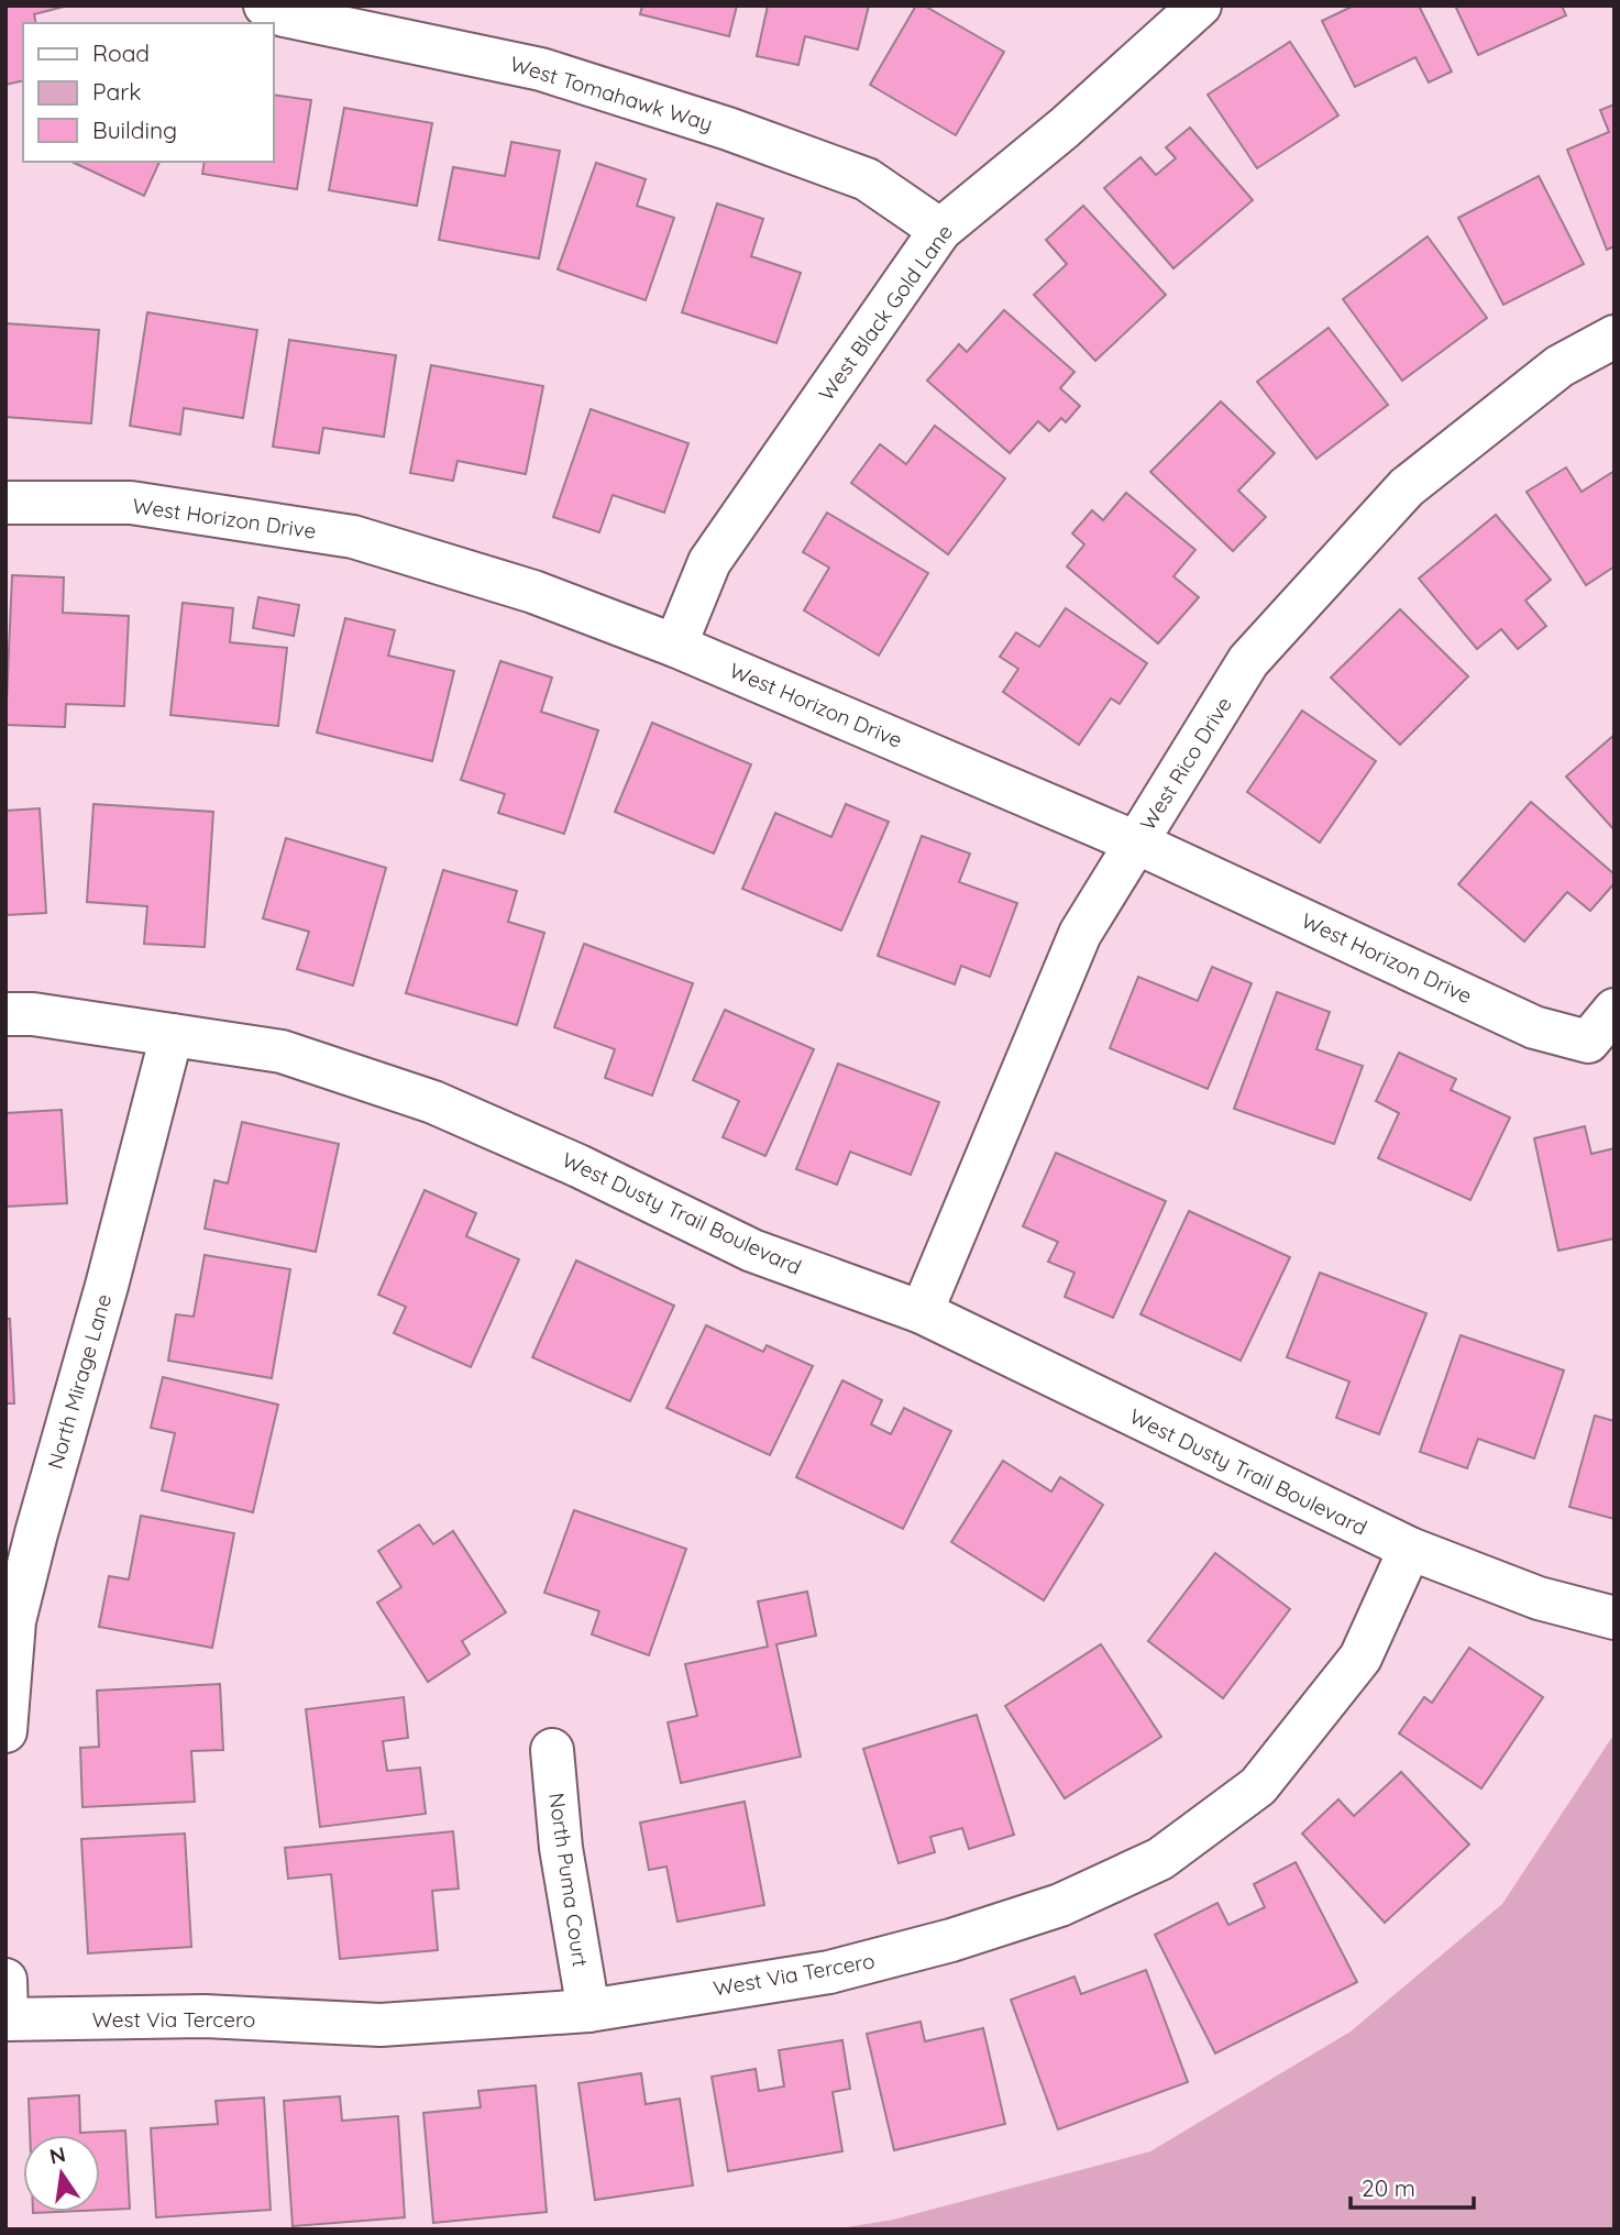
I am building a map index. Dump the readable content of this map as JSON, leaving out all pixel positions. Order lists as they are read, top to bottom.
{
  "streets": {
    "street": [
      "West Tomahawk Way",
      "West Black Gold Lane",
      "West Horizon Drive",
      "West Rico Drive",
      "West Dusty Trail Boulevard",
      "North Mirage Lane",
      "North Puma Court",
      "West Via Tercero"
    ]
  },
  "crossings": [
    ["West Tomahawk Way", "West Black Gold Lane"],
    ["West Black Gold Lane", "West Horizon Drive"],
    ["West Horizon Drive", "West Rico Drive"],
    ["West Rico Drive", "West Dusty Trail Boulevard"],
    ["West Dusty Trail Boulevard", "North Mirage Lane"],
    ["West Dusty Trail Boulevard", "West Via Tercero"],
    ["North Puma Court", "West Via Tercero"]
  ],
  "legend": ["Road", "Park", "Building"],
  "scale_bar": "20 m",
  "north": "top"
}
